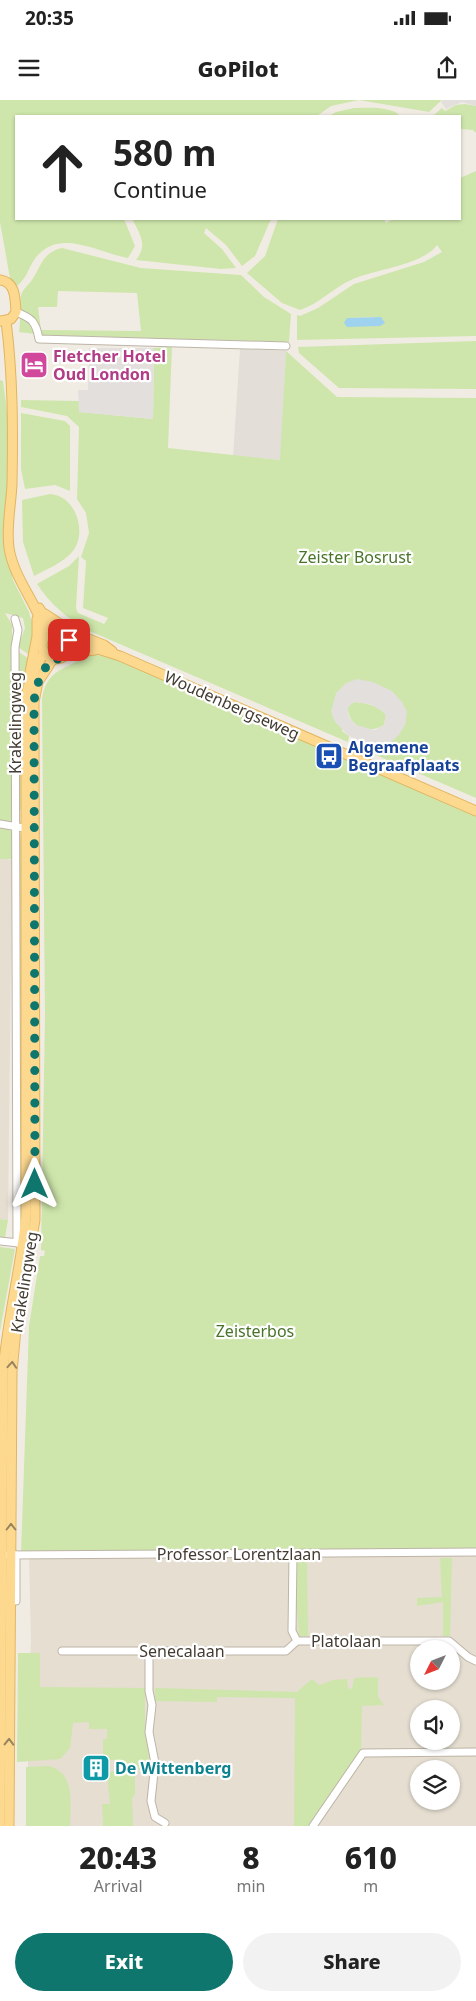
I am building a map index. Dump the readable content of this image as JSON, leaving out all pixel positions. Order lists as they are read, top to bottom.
{
  "streets": {
    "main road": ["Woudenbergseweg", "Krakelingweg"],
    "street": ["Professor Lorentzlaan", "Platolaan", "Senecalaan"]
  },
  "crossings": [
    ["Woudenbergseweg", "Krakelingweg"],
    ["Krakelingweg", "Professor Lorentzlaan"],
    ["Professor Lorentzlaan", "Platolaan"],
    ["Platolaan", "Senecalaan"]
  ],
  "parks": ["Zeister Bosrust", "Zeisterbos"],
  "places": {
    "hotel": ["Fletcher Hotel Oud London"],
    "bus stop": ["Algemene Begraafplaats"],
    "building": ["De Wittenberg"]
  },
  "north": "bottom left",
  "page": {
    "status": "20:35",
    "header": "GoPilot",
    "turn": ["580 m", "Continue"],
    "eta": [
      "20:43",
      "Arrival",
      "8",
      "min",
      "610",
      "m"
    ],
    "buttons": ["Exit", "Share"]
  }
}
